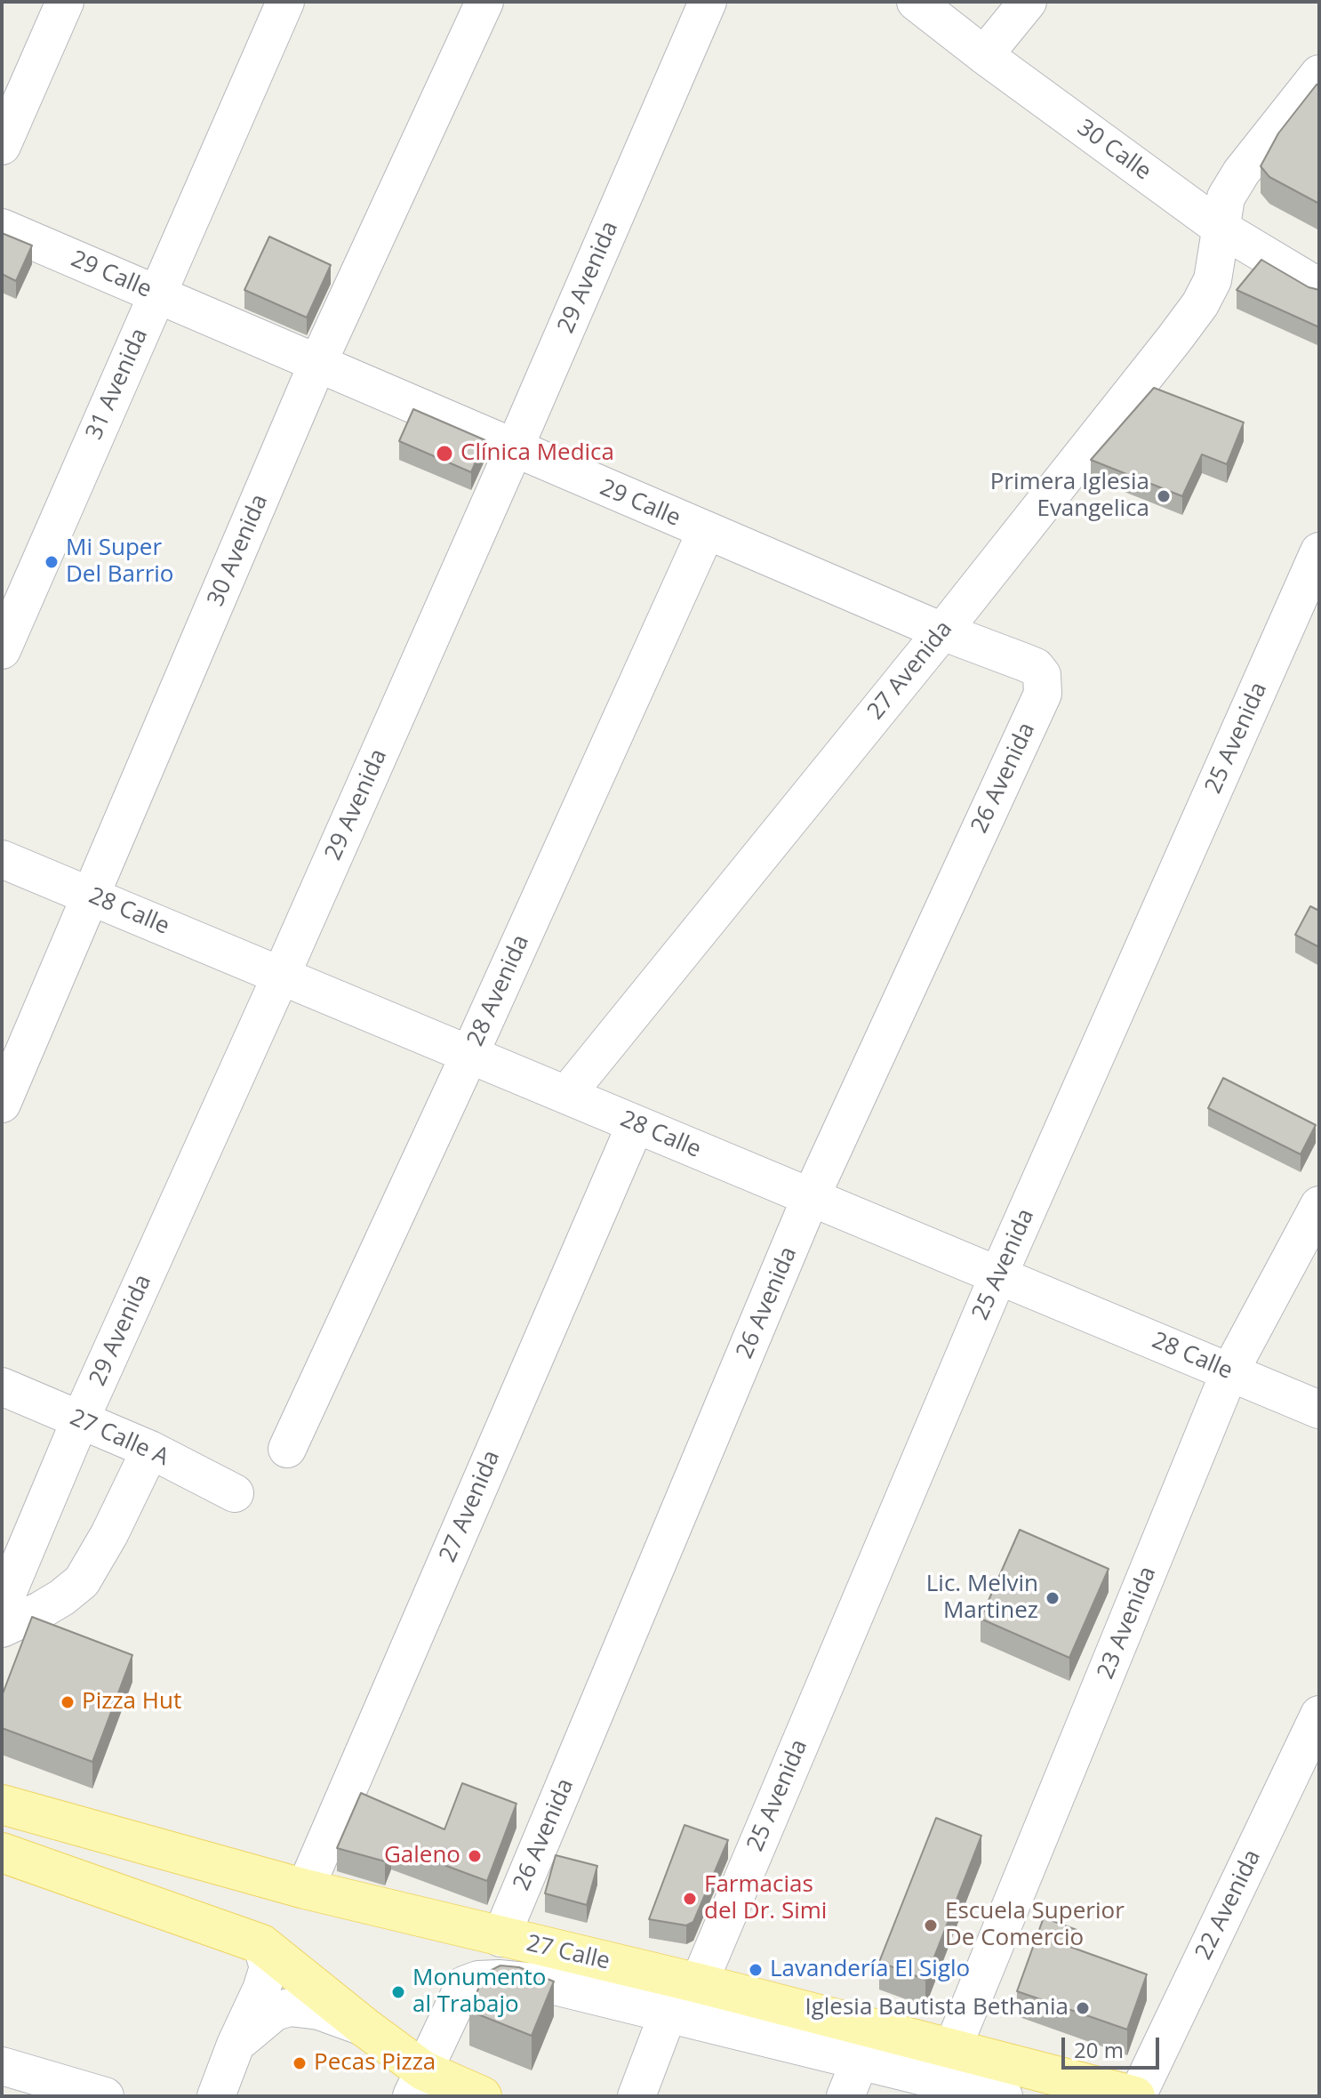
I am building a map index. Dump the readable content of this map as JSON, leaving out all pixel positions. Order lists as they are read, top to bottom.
{
  "streets": {
    "main road": ["27 Calle"],
    "street": [
      "30 Calle",
      "29 Calle",
      "29 Avenida",
      "31 Avenida",
      "30 Avenida",
      "27 Avenida",
      "25 Avenida",
      "26 Avenida",
      "28 Calle",
      "28 Avenida",
      "27 Calle A",
      "23 Avenida",
      "22 Avenida"
    ]
  },
  "crossings": [
    ["30 Calle", "27 Avenida"],
    ["29 Calle", "29 Avenida"],
    ["29 Calle", "31 Avenida"],
    ["29 Calle", "30 Avenida"],
    ["29 Calle", "27 Avenida"],
    ["29 Calle", "26 Avenida"],
    ["29 Calle", "28 Avenida"],
    ["29 Avenida", "28 Calle"],
    ["29 Avenida", "27 Calle A"],
    ["30 Avenida", "28 Calle"],
    ["27 Avenida", "28 Calle"],
    ["27 Avenida", "27 Calle"],
    ["25 Avenida", "28 Calle"],
    ["25 Avenida", "27 Calle"],
    ["26 Avenida", "28 Calle"],
    ["26 Avenida", "27 Calle"],
    ["28 Calle", "28 Avenida"],
    ["28 Calle", "23 Avenida"],
    ["23 Avenida", "27 Calle"],
    ["22 Avenida", "27 Calle"]
  ],
  "places": [
    "Clínica Medica",
    "Primera Iglesia Evangelica",
    "Mi Super Del Barrio",
    "Lic. Melvin Martinez",
    "Pizza Hut",
    "Galeno",
    "Farmacias del Dr. Simi",
    "Escuela Superior De Comercio",
    "Lavandería El Siglo",
    "Monumento al Trabajo",
    "Iglesia Bautista Bethania",
    "Pecas Pizza"
  ],
  "scale_bar": "20 m"
}
